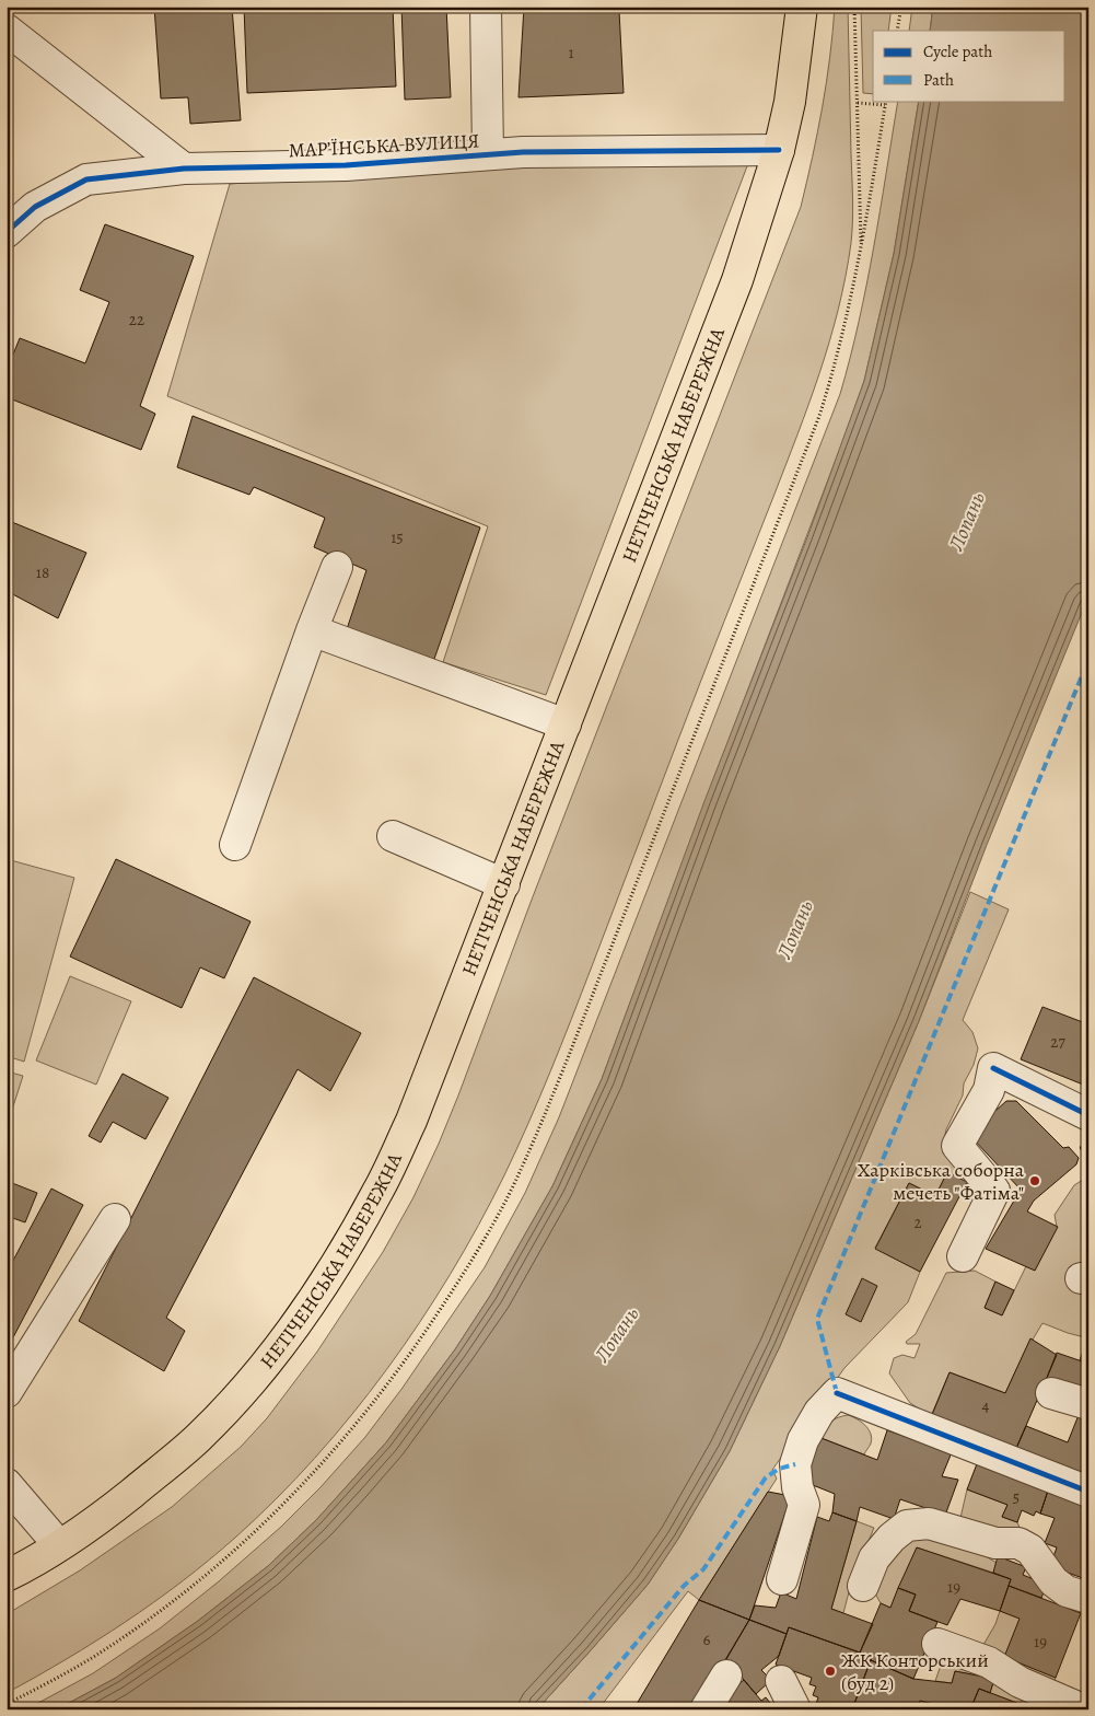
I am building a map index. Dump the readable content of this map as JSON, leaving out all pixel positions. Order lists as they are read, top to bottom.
{
  "streets": {
    "main road": ["НЕТІЧЕНСЬКА НАБЕРЕЖНА"],
    "street": ["МАР’ЇНСЬКА ВУЛИЦЯ"]
  },
  "crossings": [
    ["МАР’ЇНСЬКА ВУЛИЦЯ", "НЕТІЧЕНСЬКА НАБЕРЕЖНА"]
  ],
  "water": ["Лопань"],
  "places": ["Харківська соборна мечеть \"Фатіма\"", "ЖК Конторський (буд 2)"],
  "house_numbers": [
    "1",
    "22",
    "15",
    "18",
    "27",
    "2",
    "4",
    "5",
    "19",
    "6",
    "19"
  ],
  "legend": ["Cycle path", "Path"]
}
